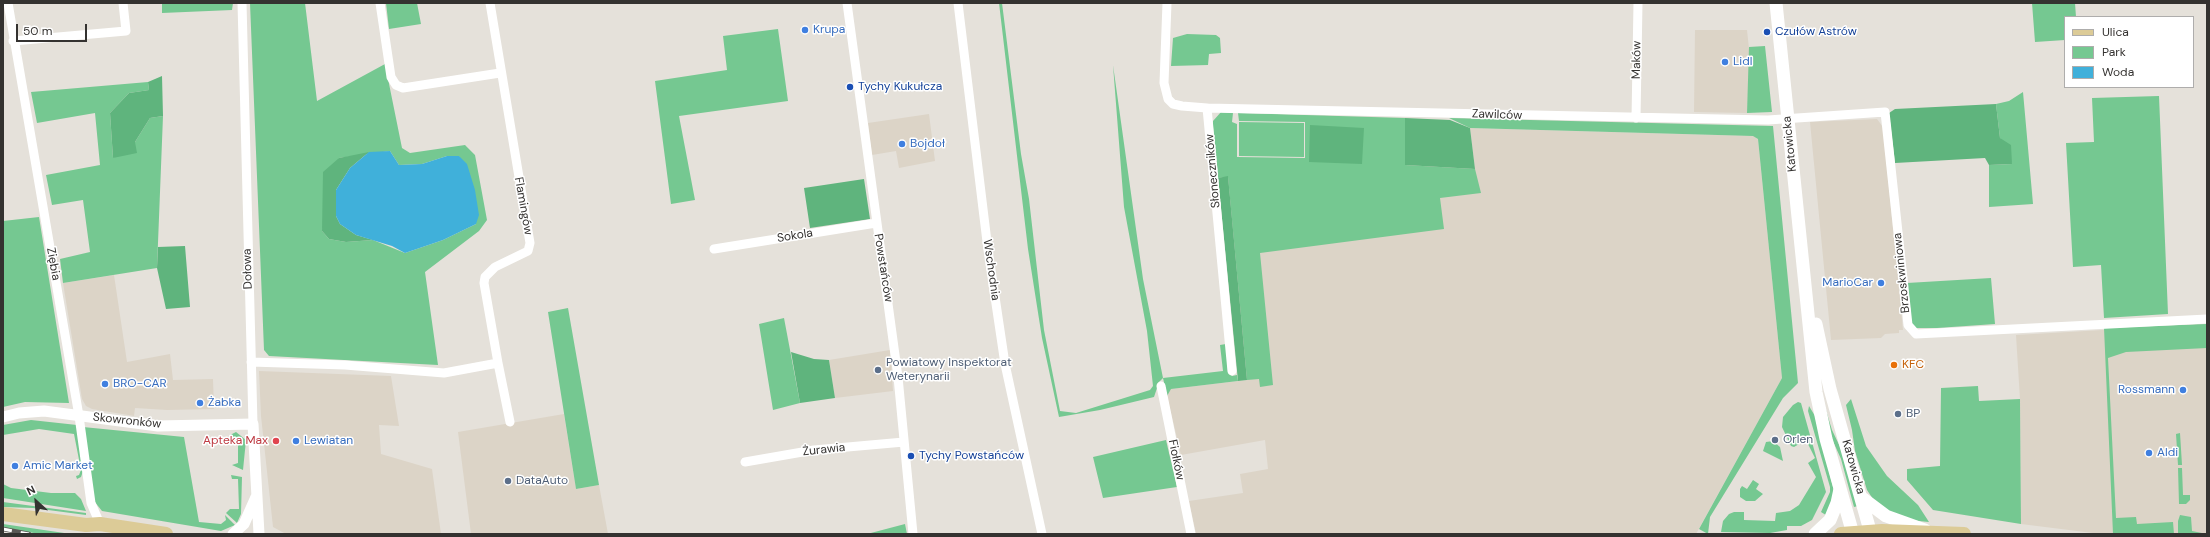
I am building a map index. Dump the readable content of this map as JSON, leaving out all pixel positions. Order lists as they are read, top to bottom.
{
  "streets": {
    "main road": ["Katowicka"],
    "street": [
      "Maków",
      "Zawilców",
      "Słoneczników",
      "Flamingów",
      "Sokola",
      "Ziębia",
      "Powstańców",
      "Dołowa",
      "Wschodnia",
      "Brzoskwiniowa",
      "Skowronków",
      "Żurawia",
      "Fiołków"
    ]
  },
  "crossings": [
    ["Maków", "Zawilców"],
    ["Zawilców", "Katowicka"],
    ["Zawilców", "Słoneczników"],
    ["Zawilców", "Brzoskwiniowa"],
    ["Katowicka", "Brzoskwiniowa"],
    ["Sokola", "Powstańców"],
    ["Ziębia", "Skowronków"],
    ["Powstańców", "Żurawia"],
    ["Dołowa", "Skowronków"]
  ],
  "places": [
    "Krupa",
    "Czułów Astrów",
    "Lidl",
    "Tychy Kukułcza",
    "Bojdoł",
    "MarioCar",
    "KFC",
    "Powiatowy Inspektorat Weterynarii",
    "BRO-CAR",
    "Rossmann",
    "Żabka",
    "BP",
    "Orlen",
    "Apteka Max",
    "Lewiatan",
    "Aldi",
    "Tychy Powstańców",
    "Amic Market",
    "DataAuto"
  ],
  "legend": ["Ulica", "Park", "Woda"],
  "scale_bar": "50 m",
  "north": "top left"
}
